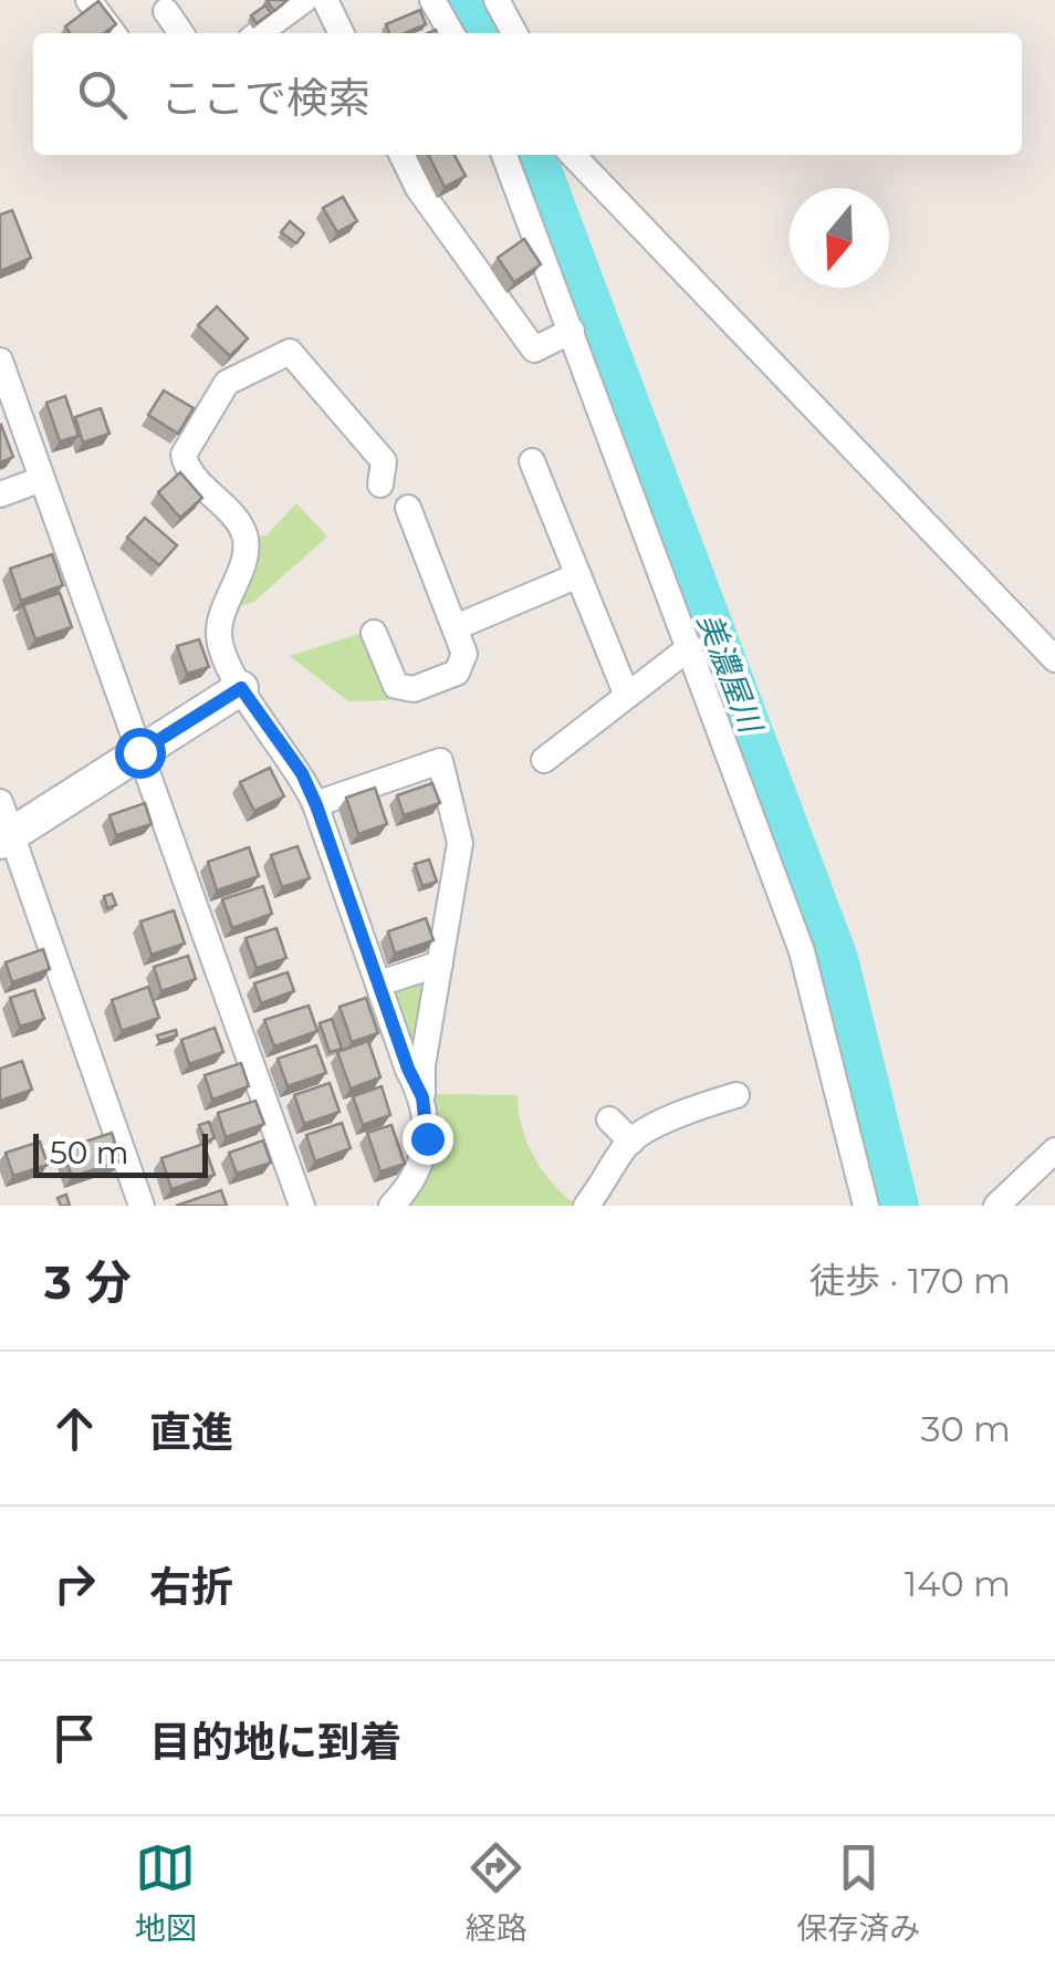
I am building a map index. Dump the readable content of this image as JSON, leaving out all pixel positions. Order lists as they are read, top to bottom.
{
  "water": ["美濃屋川"],
  "scale_bar": "50 m",
  "north": "bottom",
  "page": {
    "search": "ここで検索",
    "scale": "50 m",
    "heading": ["3 分", "徒歩 · 170 m"],
    "list": [
      ["直進", "30 m"],
      ["右折", "140 m"],
      "目的地に到着"
    ],
    "nav": ["地図", "経路", "保存済み"]
  }
}
